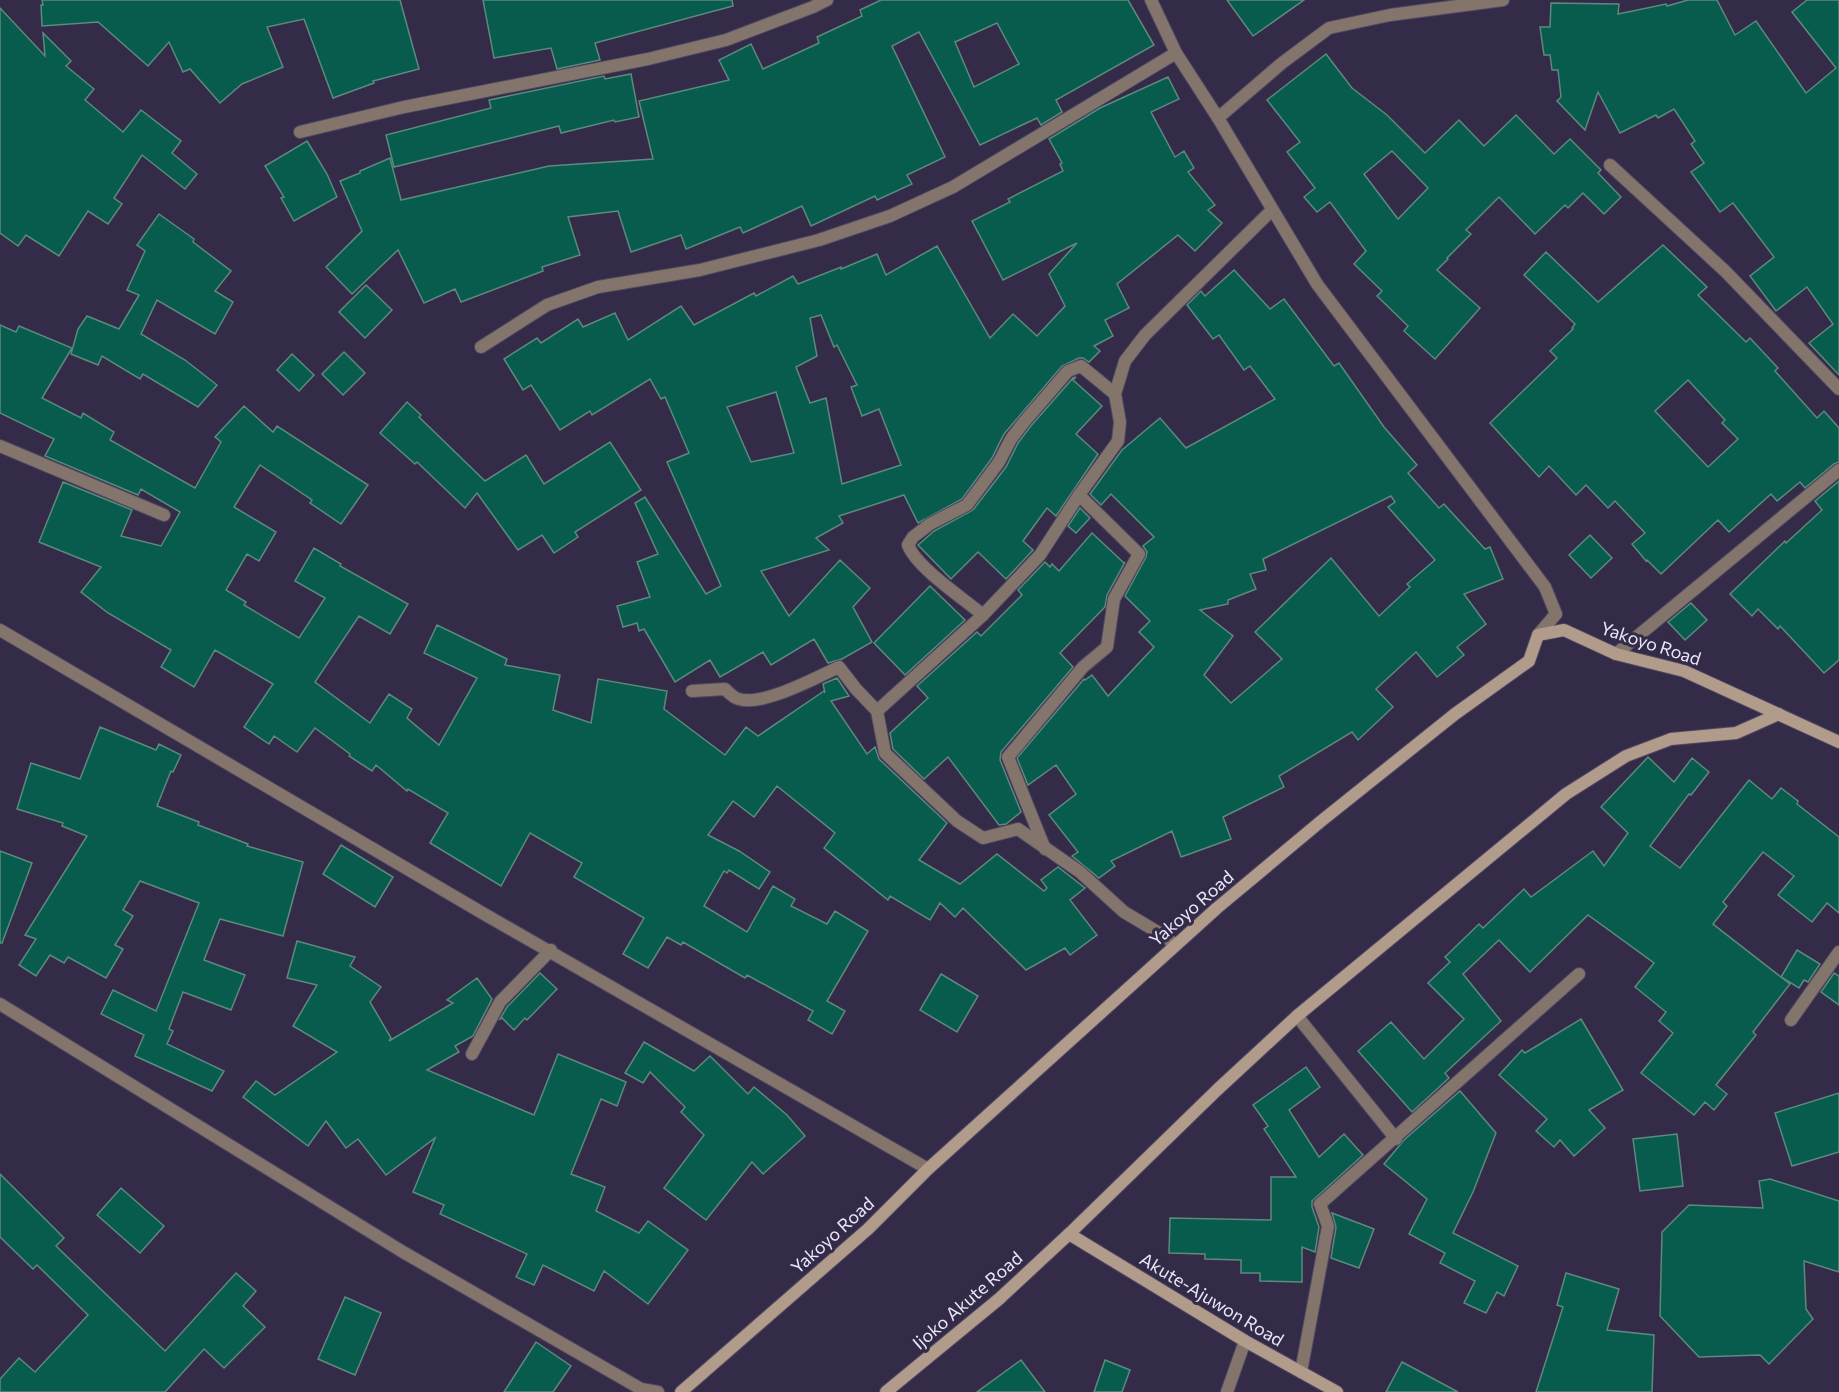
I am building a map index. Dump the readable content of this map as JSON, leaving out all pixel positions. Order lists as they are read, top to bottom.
{
  "streets": {
    "main road": ["Yakoyo Road", "Akute-Ajuwon Road", "Ijoko Akute Road"]
  },
  "crossings": [
    ["Akute-Ajuwon Road", "Ijoko Akute Road"]
  ]
}
